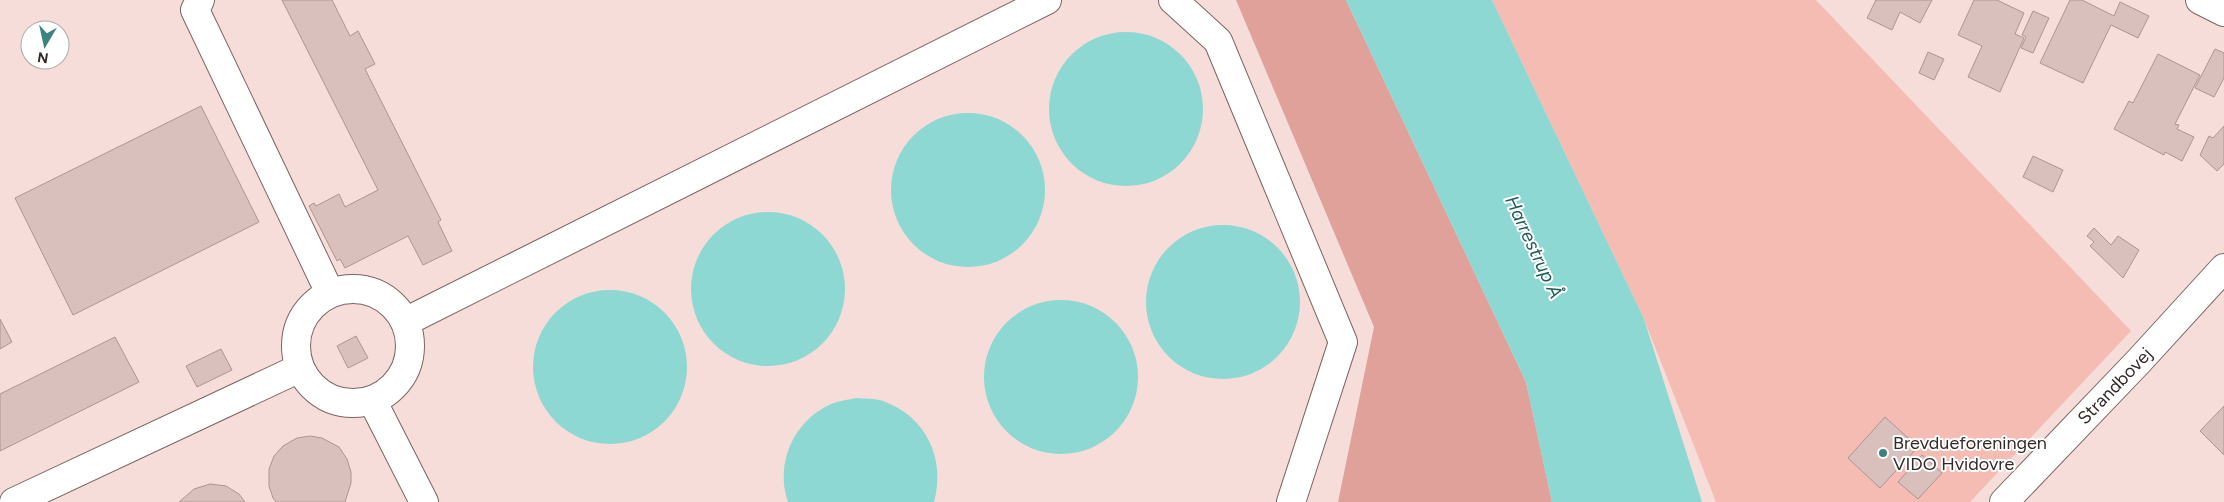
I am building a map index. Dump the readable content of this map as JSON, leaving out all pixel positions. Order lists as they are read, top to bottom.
{
  "streets": {
    "street": ["Strandbovej"]
  },
  "water": ["Harrestrup Å"],
  "places": ["Brevdueforeningen VIDO Hvidovre"],
  "north": "bottom"
}
